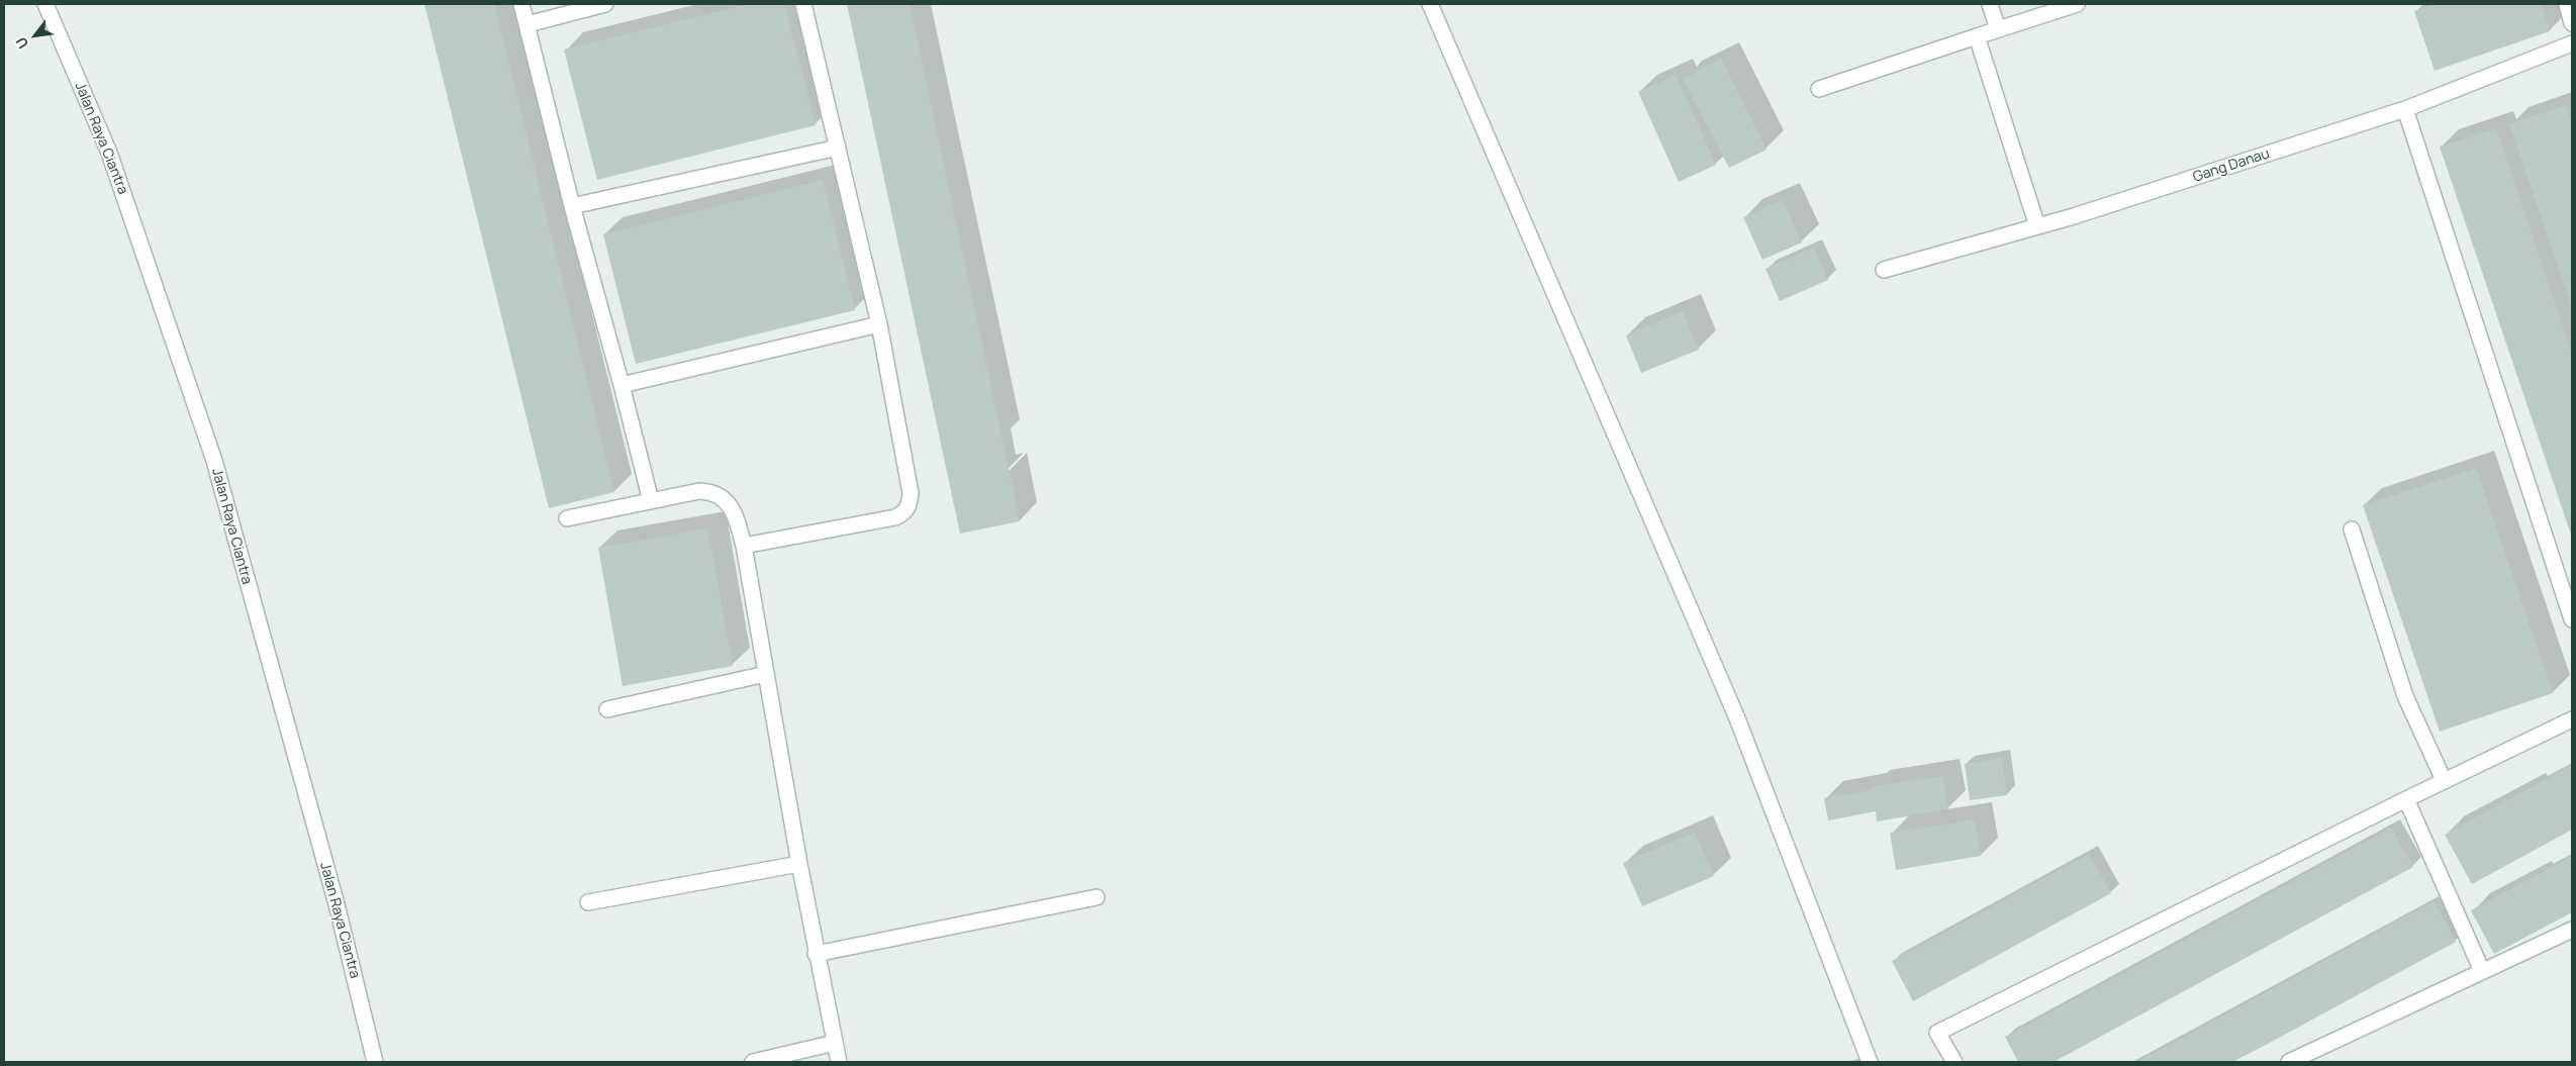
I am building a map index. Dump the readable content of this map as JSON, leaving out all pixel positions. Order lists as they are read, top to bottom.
{
  "streets": {
    "street": ["Jalan Raya Ciantra", "Gang Danau"]
  },
  "north": "bottom left"
}
